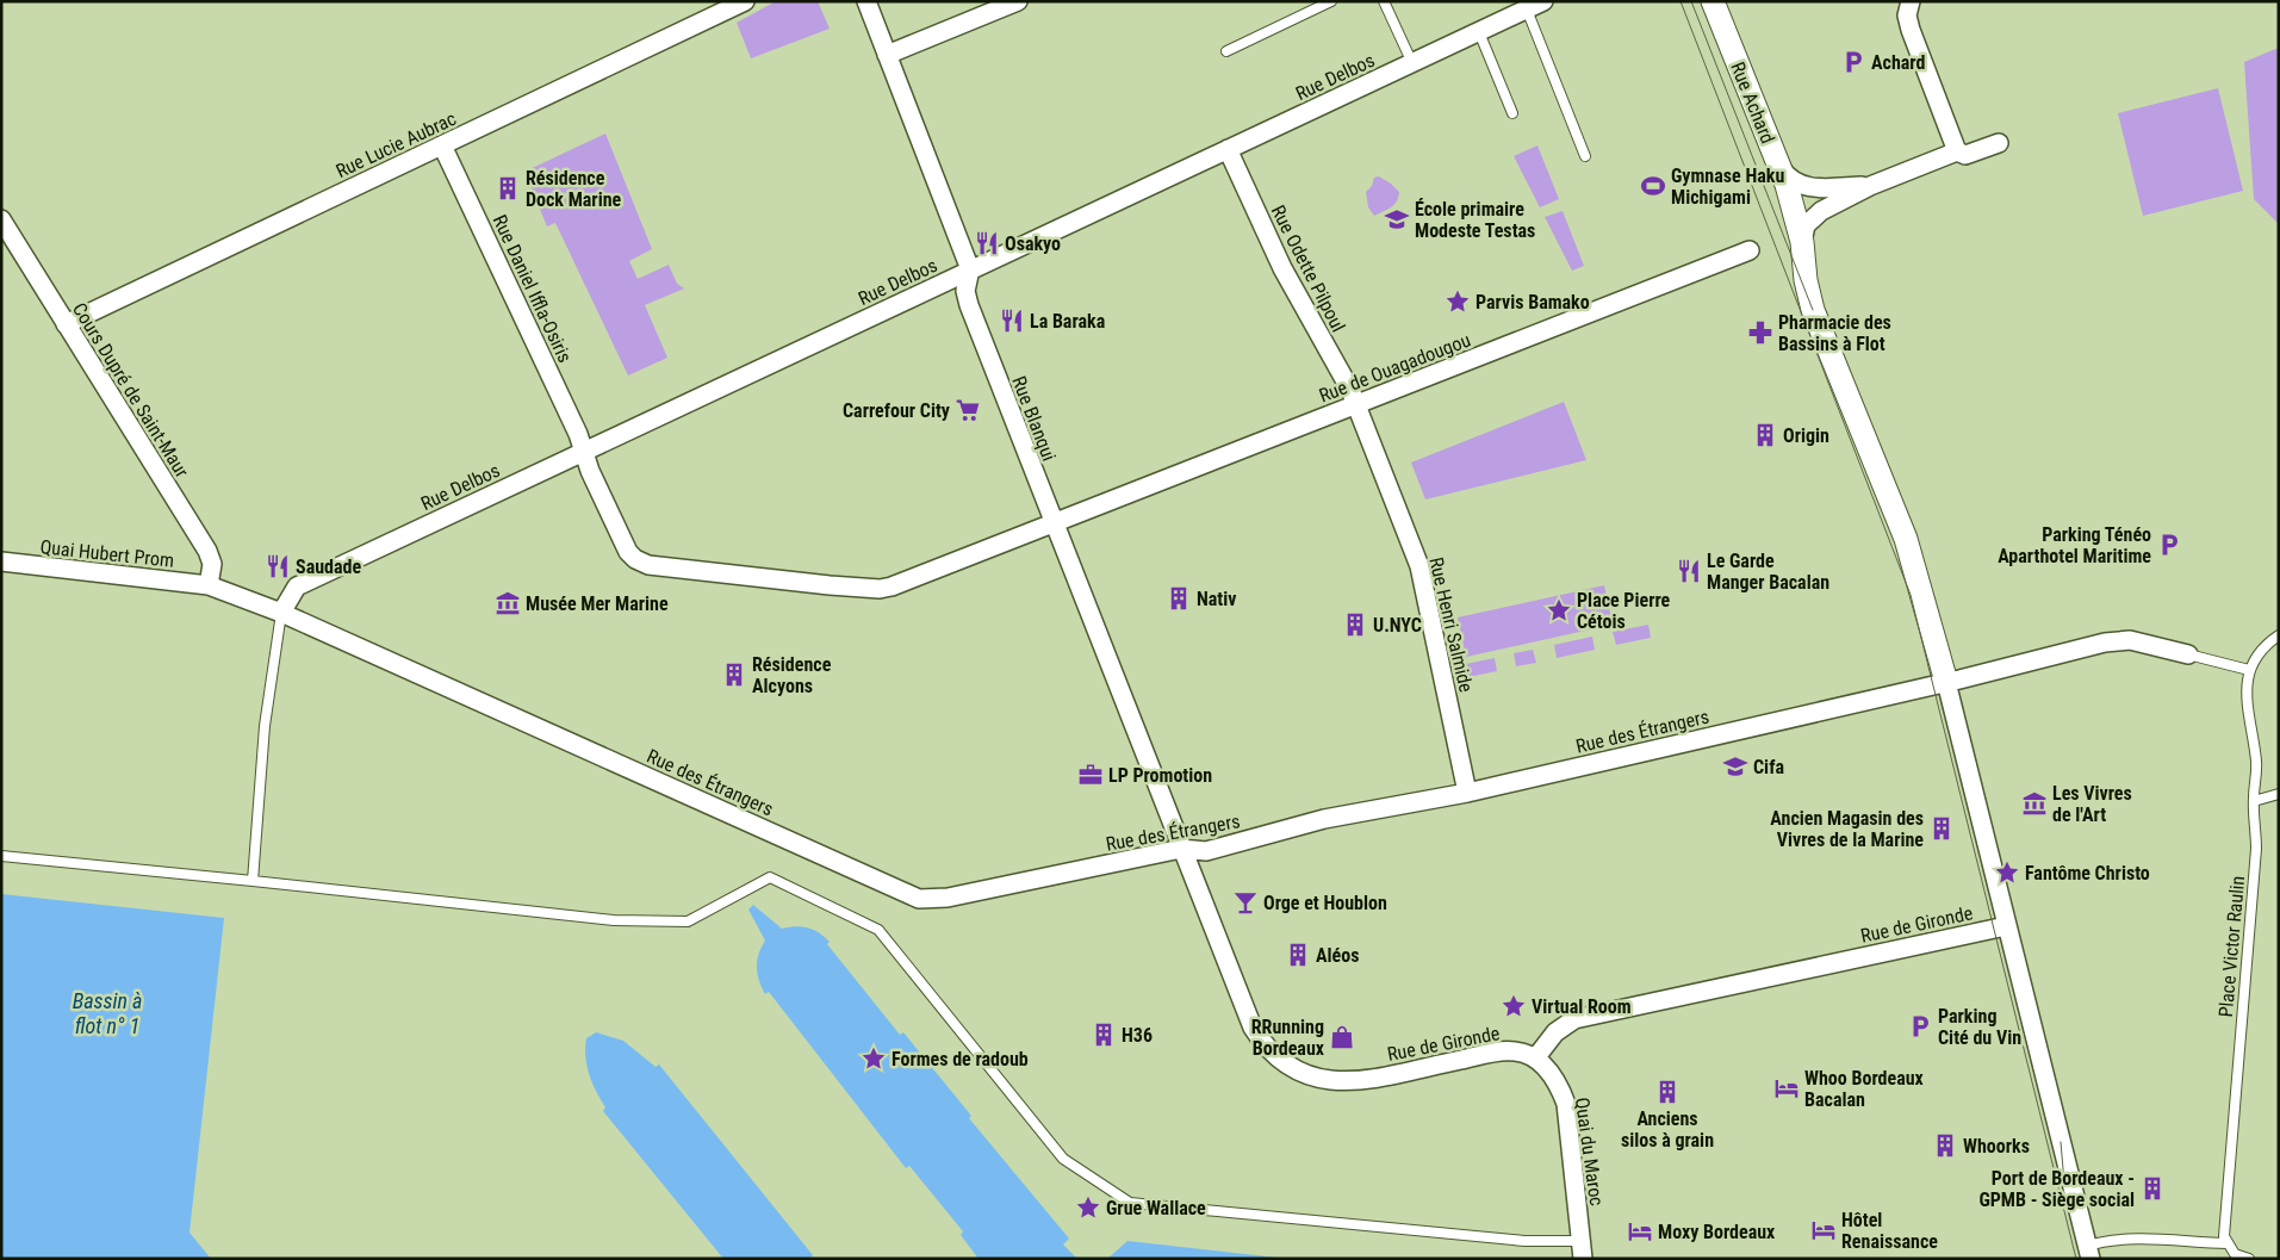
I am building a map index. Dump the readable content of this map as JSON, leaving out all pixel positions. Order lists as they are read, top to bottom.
{
  "streets": {
    "street": [
      "Rue Delbos",
      "Rue Achard",
      "Rue Lucie Aubrac",
      "Rue Odette Pilpoul",
      "Rue Daniel Iffla-Osiris",
      "Rue de Ouagadougou",
      "Cours Dupré de Saint-Maur",
      "Rue Blanqui",
      "Quai Hubert Prom",
      "Rue Henri Salmide",
      "Rue des Étrangers",
      "Rue de Gironde",
      "Quai du Maroc"
    ],
    "lane": ["Place Victor Raulin"]
  },
  "crossings": [
    ["Rue Delbos", "Rue Odette Pilpoul"],
    ["Rue Delbos", "Rue Daniel Iffla-Osiris"],
    ["Rue Delbos", "Rue Blanqui"],
    ["Rue Delbos", "Rue des Étrangers"],
    ["Rue Achard", "Rue des Étrangers"],
    ["Rue Lucie Aubrac", "Rue Daniel Iffla-Osiris"],
    ["Rue Lucie Aubrac", "Cours Dupré de Saint-Maur"],
    ["Rue Odette Pilpoul", "Rue de Ouagadougou"],
    ["Rue Odette Pilpoul", "Rue Henri Salmide"],
    ["Rue Daniel Iffla-Osiris", "Rue de Ouagadougou"],
    ["Rue Daniel Iffla-Osiris", "Rue Blanqui"],
    ["Rue de Ouagadougou", "Rue Blanqui"],
    ["Rue de Ouagadougou", "Rue Henri Salmide"],
    ["Cours Dupré de Saint-Maur", "Quai Hubert Prom"],
    ["Cours Dupré de Saint-Maur", "Rue des Étrangers"],
    ["Rue Blanqui", "Rue des Étrangers"],
    ["Rue Blanqui", "Rue de Gironde"],
    ["Quai Hubert Prom", "Rue des Étrangers"],
    ["Rue Henri Salmide", "Rue des Étrangers"],
    ["Rue des Étrangers", "Rue de Gironde"],
    ["Rue de Gironde", "Quai du Maroc"]
  ],
  "water": ["Bassin à flot n° 1"],
  "places": {
    "parking": ["Achard", "Parking Ténéo Aparthotel Maritime", "Parking Cité du Vin"],
    "sports": ["Gymnase Haku Michigami"],
    "building": [
      "Résidence Dock Marine",
      "Origin",
      "Nativ",
      "U.NYC",
      "Résidence Alcyons",
      "Ancien Magasin des Vivres de la Marine",
      "Aléos",
      "H36",
      "Anciens silos à grain",
      "Whoorks",
      "Port de Bordeaux - GPMB - Siège social"
    ],
    "school or university": ["École primaire Modeste Testas", "Cifa"],
    "restaurant": [
      "Osakyo",
      "La Baraka",
      "Saudade",
      "Le Garde Manger Bacalan"
    ],
    "place": [
      "Parvis Bamako",
      "Place Pierre Cétois",
      "Fantôme Christo",
      "Virtual Room",
      "Formes de radoub",
      "Grue Wallace"
    ],
    "pharmacy": ["Pharmacie des Bassins à Flot"],
    "supermarket": ["Carrefour City"],
    "museum": ["Musée Mer Marine", "Les Vivres de l'Art"],
    "office": ["LP Promotion"],
    "bar": ["Orge et Houblon"],
    "shop": ["RRunning Bordeaux"],
    "hotel": ["Whoo Bordeaux Bacalan", "Hôtel Renaissance", "Moxy Bordeaux"]
  }
}
